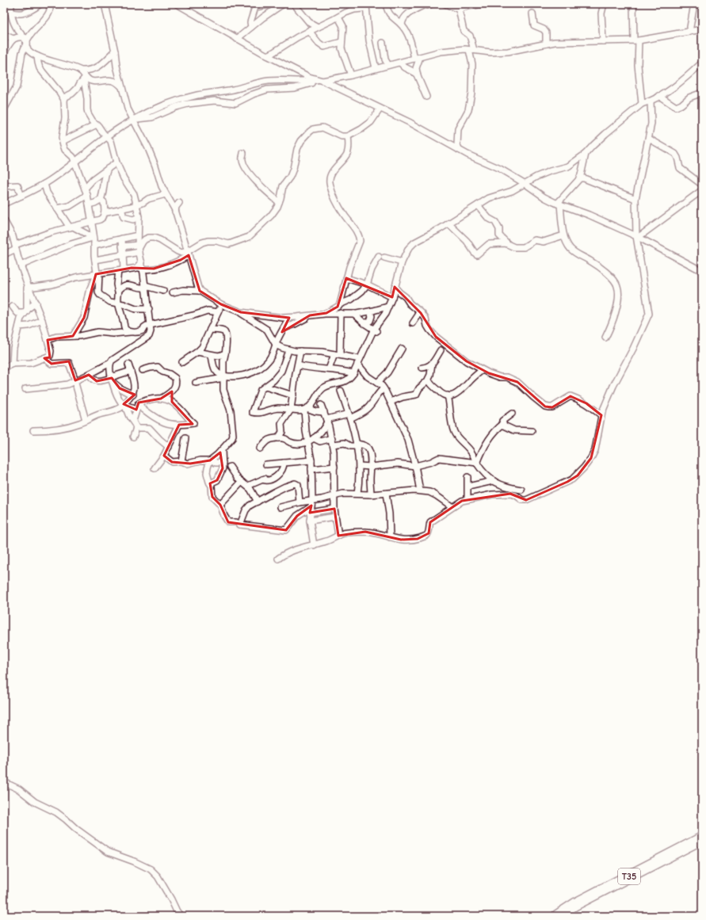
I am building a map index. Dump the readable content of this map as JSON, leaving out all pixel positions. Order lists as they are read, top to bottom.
{
  "streets": {
    "highway": ["T35"]
  }
}
